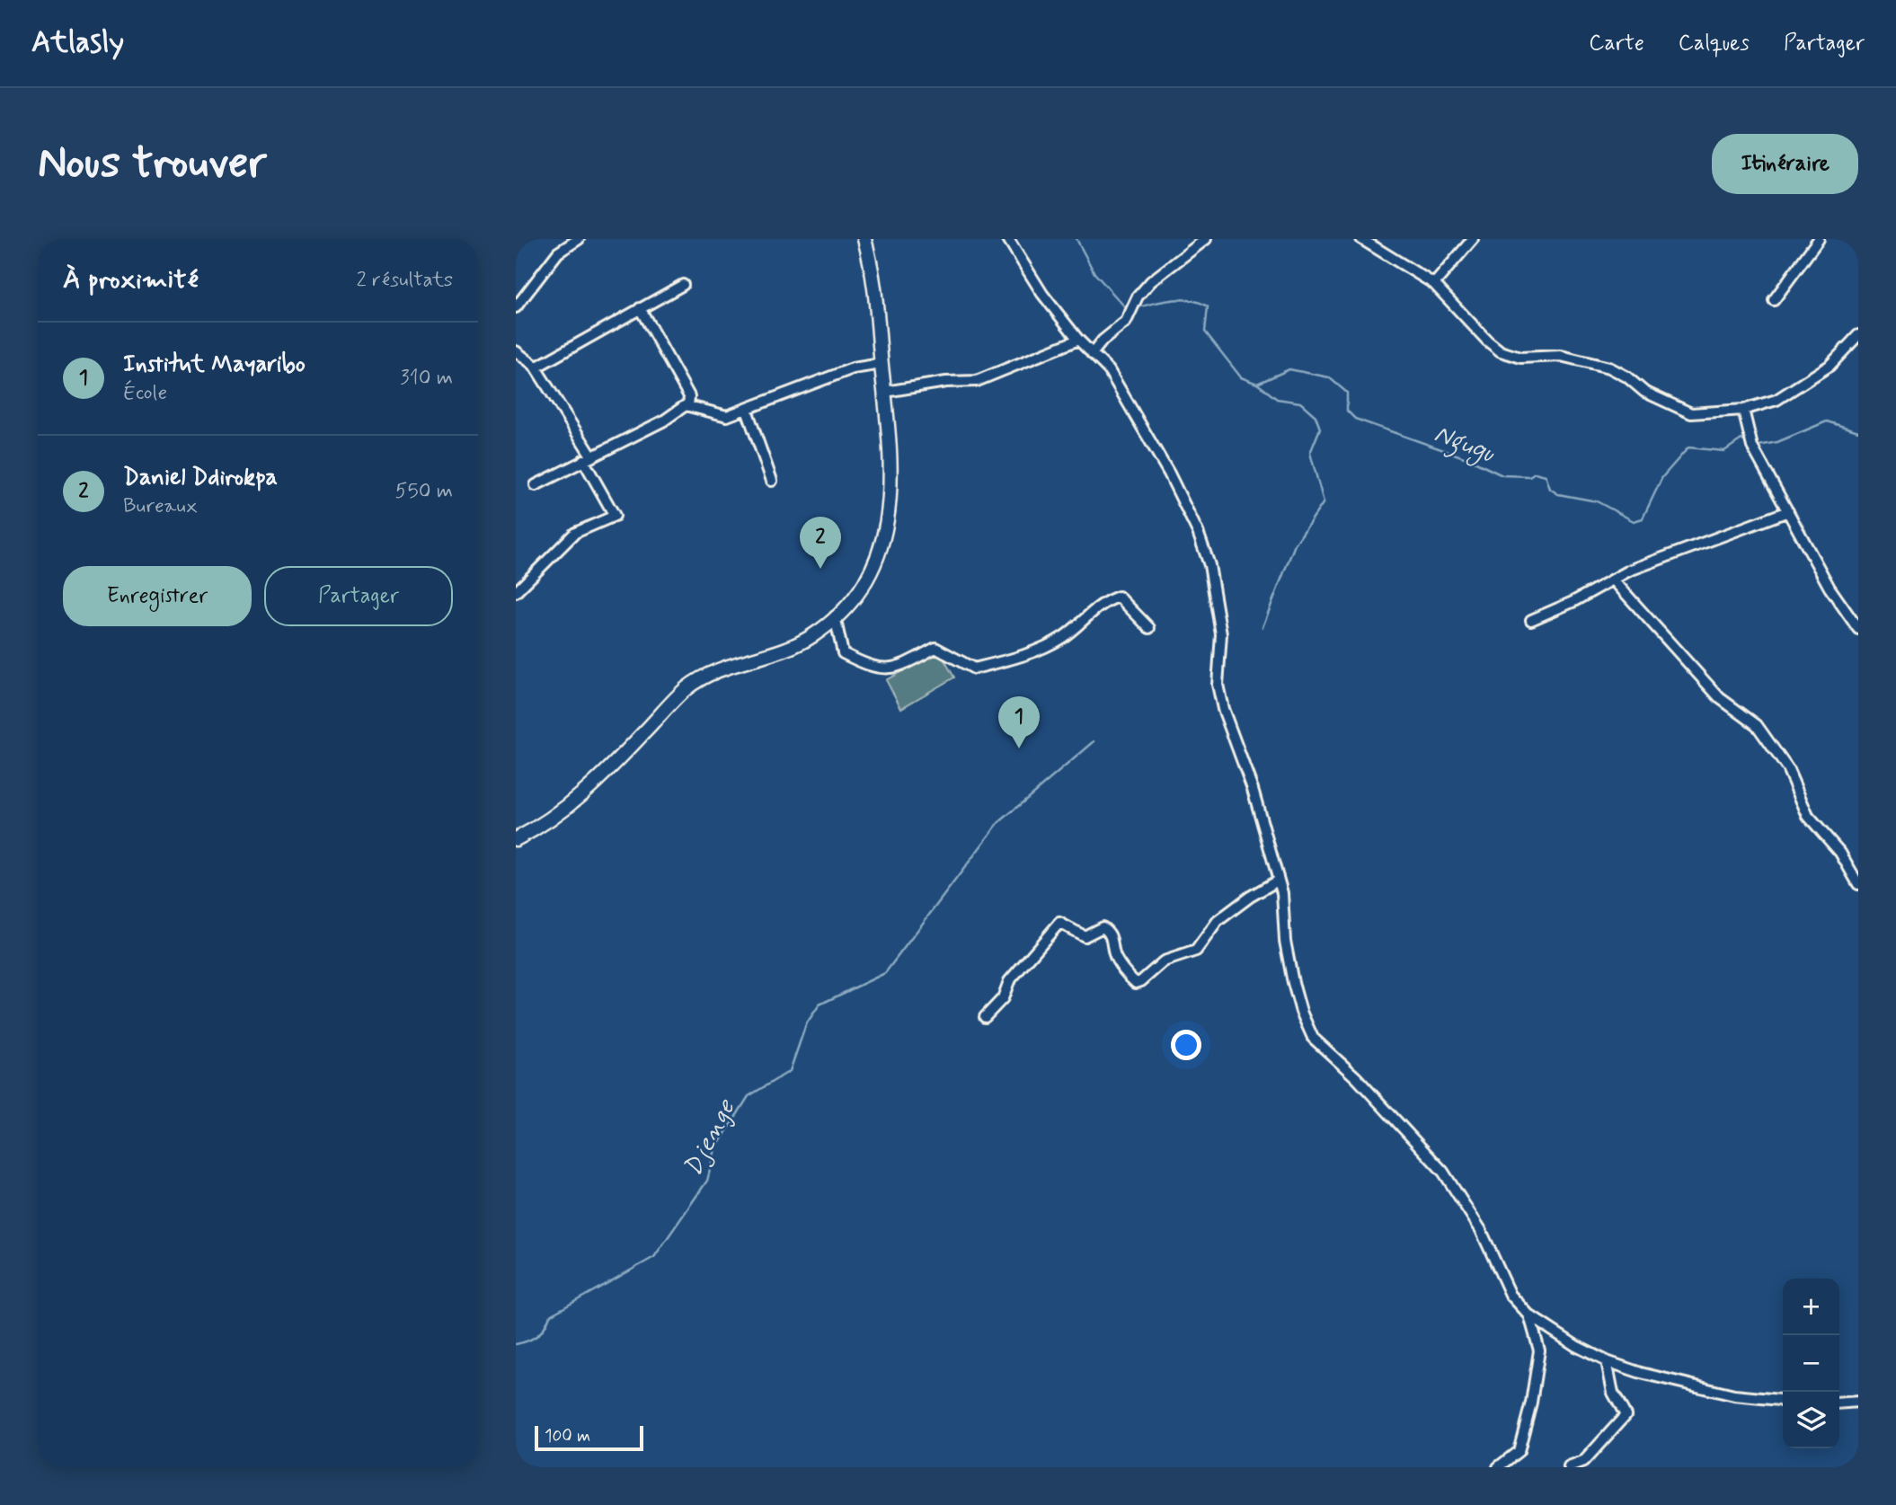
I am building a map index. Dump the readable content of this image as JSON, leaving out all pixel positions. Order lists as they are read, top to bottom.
{
  "water": ["Ngugu", "Djenge"],
  "scale_bar": "100 m",
  "page": {
    "header": "Atlasly",
    "nav": ["Carte", "Calques", "Partager"],
    "buttons": [
      "Itinéraire",
      ["Enregistrer", "Partager"]
    ],
    "title": "Nous trouver",
    "heading": ["À proximité", "2 résultats"],
    "list": [
      {
        "mark": "1",
        "name": "Institut Mayaribo",
        "note": "École",
        "value": "310 m"
      },
      {
        "mark": "2",
        "name": "Daniel Ddirokpa",
        "note": "Bureaux",
        "value": "550 m"
      }
    ],
    "pins": ["2", "1"],
    "map_buttons": ["+", "−"],
    "scale": "100 m"
  }
}
